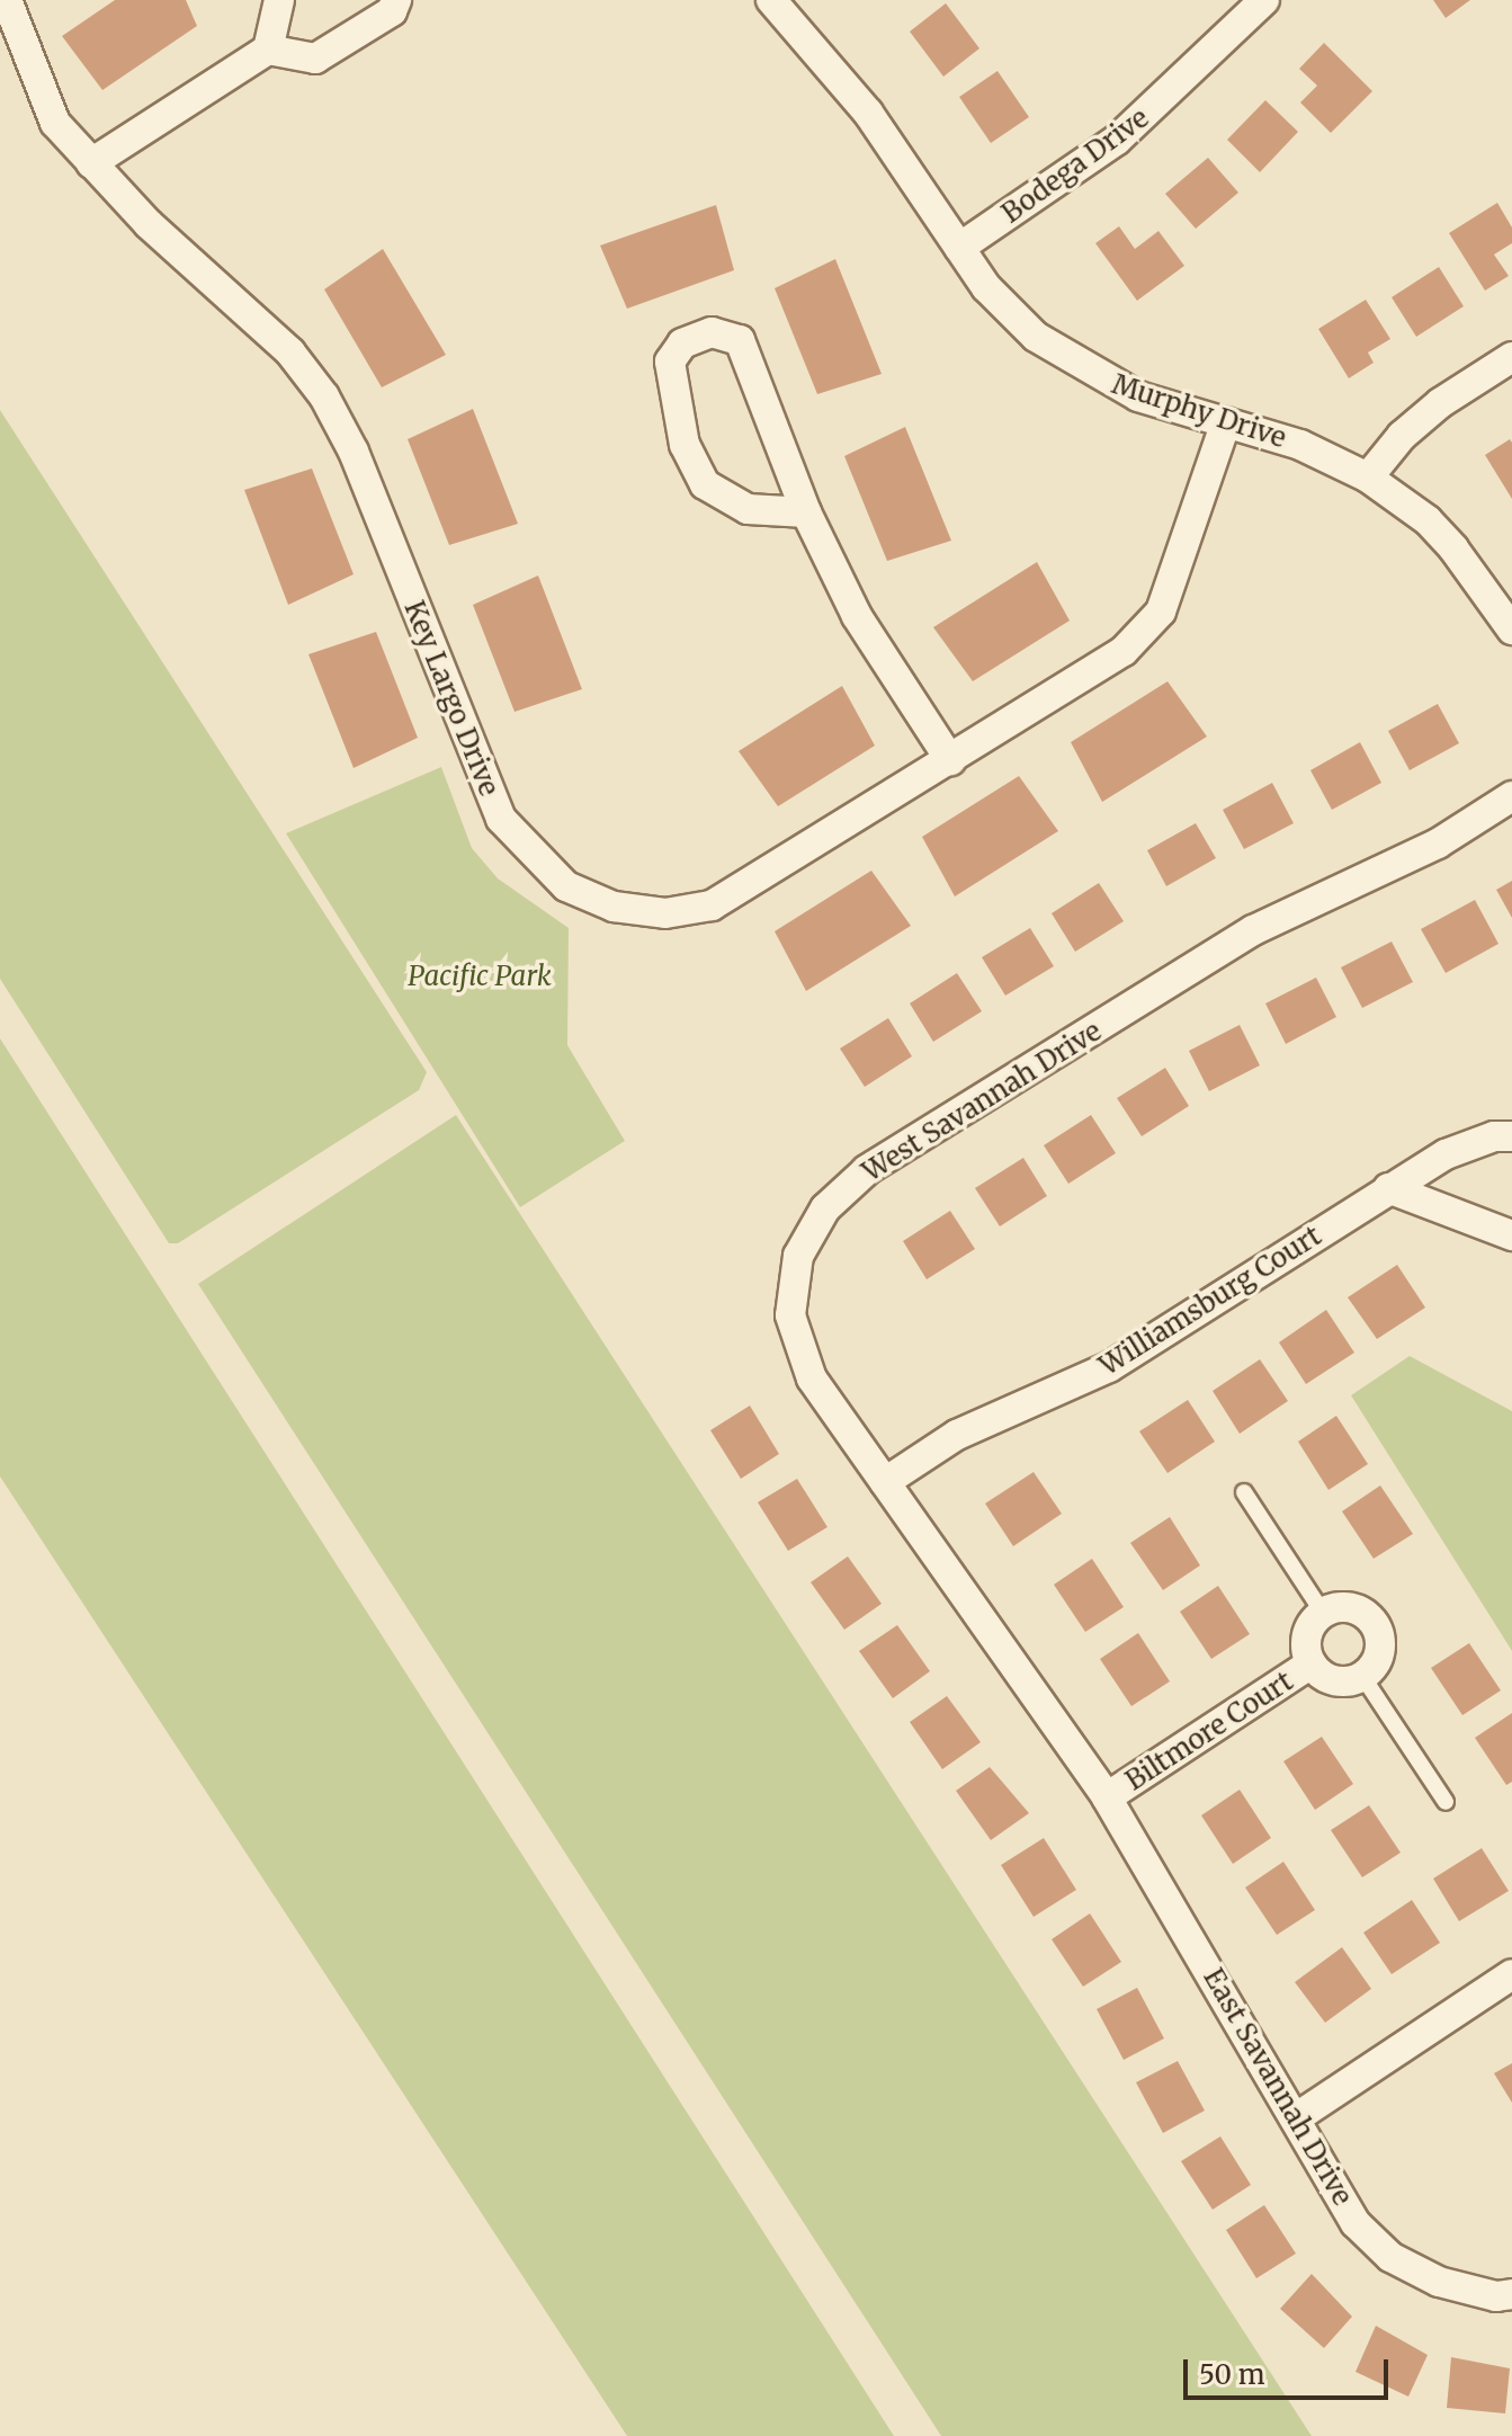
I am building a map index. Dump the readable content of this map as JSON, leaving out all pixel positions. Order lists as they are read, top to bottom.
{
  "streets": {
    "street": [
      "Bodega Drive",
      "Murphy Drive",
      "Key Largo Drive",
      "West Savannah Drive",
      "Williamsburg Court",
      "Biltmore Court",
      "East Savannah Drive"
    ]
  },
  "crossings": [
    ["Bodega Drive", "Murphy Drive"],
    ["Murphy Drive", "Key Largo Drive"],
    ["West Savannah Drive", "Williamsburg Court"],
    ["West Savannah Drive", "Biltmore Court"],
    ["West Savannah Drive", "East Savannah Drive"],
    ["Biltmore Court", "East Savannah Drive"]
  ],
  "parks": ["Pacific Park"],
  "scale_bar": "50 m"
}
